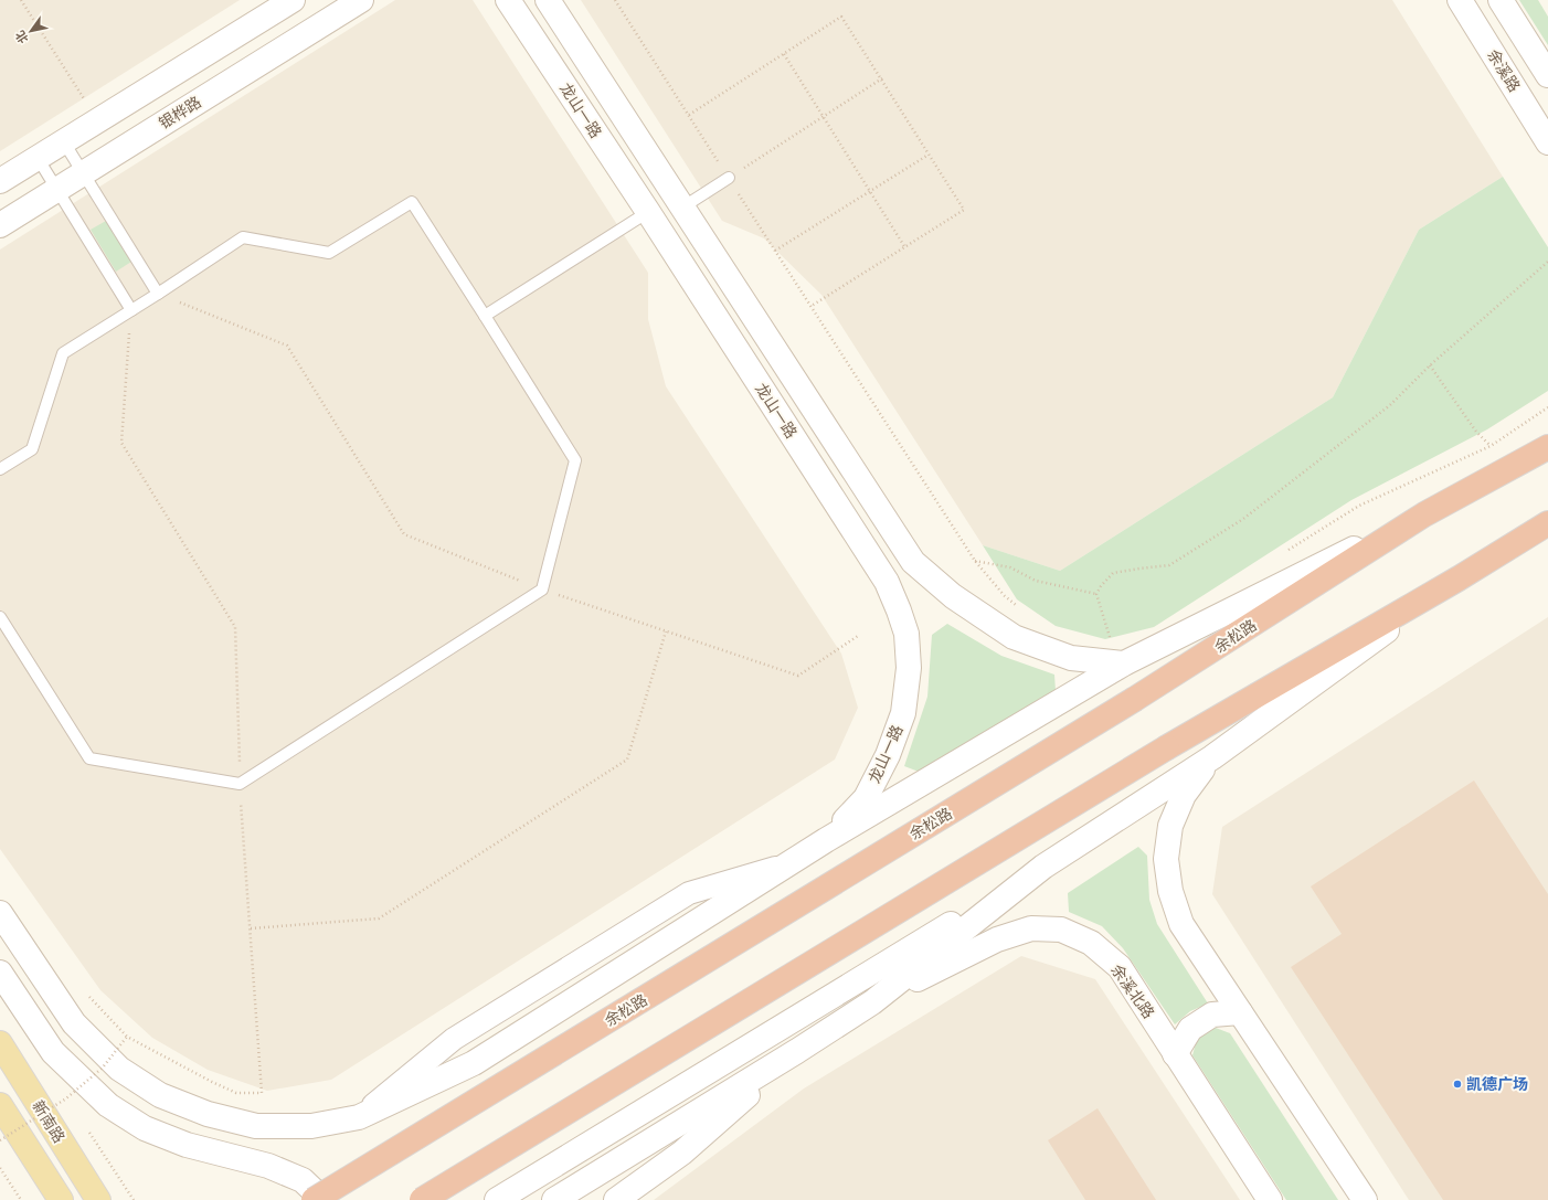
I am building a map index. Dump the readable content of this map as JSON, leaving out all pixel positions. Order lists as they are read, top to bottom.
{
  "streets": {
    "highway": ["余松路"],
    "main road": [
      "余溪路",
      "龙山一路",
      "银桦路",
      "余溪北路",
      "新南路"
    ]
  },
  "places": ["凯德广场"],
  "north": "bottom left"
}
